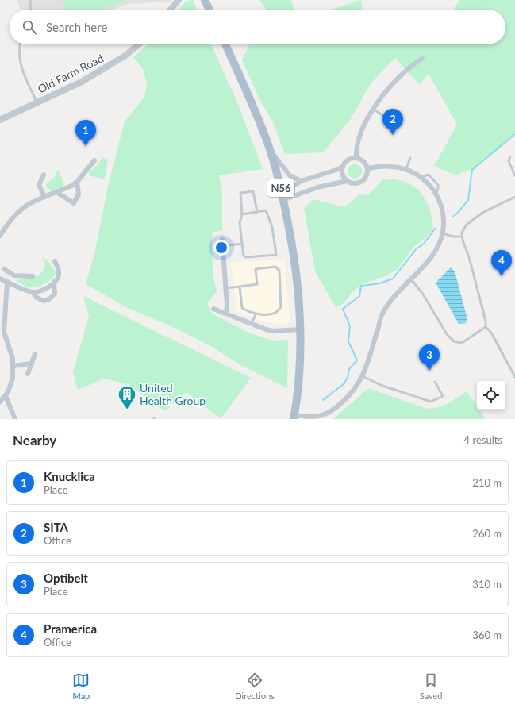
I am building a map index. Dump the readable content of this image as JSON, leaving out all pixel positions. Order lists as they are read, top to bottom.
{
  "streets": {
    "main road": ["N56"],
    "street": ["Old Farm Road"]
  },
  "places": {
    "building": ["United Health Group"]
  },
  "page": {
    "search": "Search here",
    "pins": [
      "2",
      "1",
      "4",
      "3"
    ],
    "heading": ["Nearby", "4 results"],
    "list": [
      {
        "mark": "1",
        "name": "Knucklica",
        "note": "Place",
        "value": "210 m"
      },
      {
        "mark": "2",
        "name": "SITA",
        "note": "Office",
        "value": "260 m"
      },
      {
        "mark": "3",
        "name": "Optibelt",
        "note": "Place",
        "value": "310 m"
      },
      {
        "mark": "4",
        "name": "Pramerica",
        "note": "Office",
        "value": "360 m"
      }
    ],
    "nav": ["Map", "Directions", "Saved"]
  }
}
